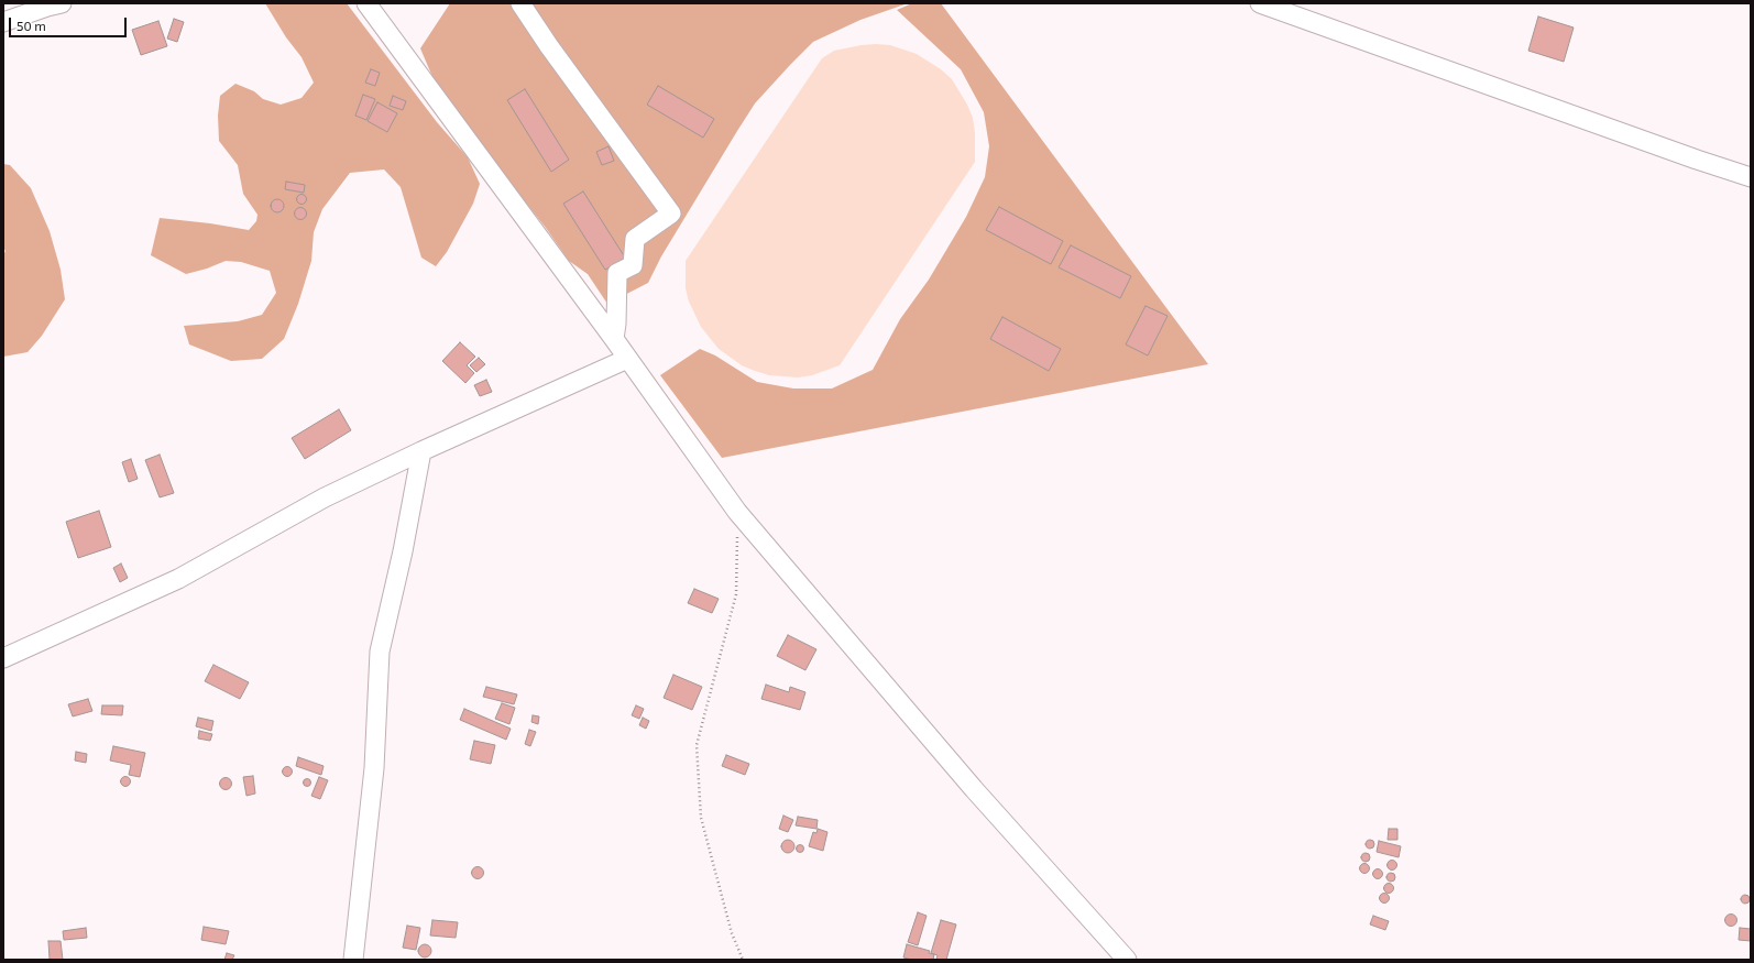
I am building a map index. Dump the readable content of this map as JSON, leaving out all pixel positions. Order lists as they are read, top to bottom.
{
  "scale_bar": "50 m"
}
